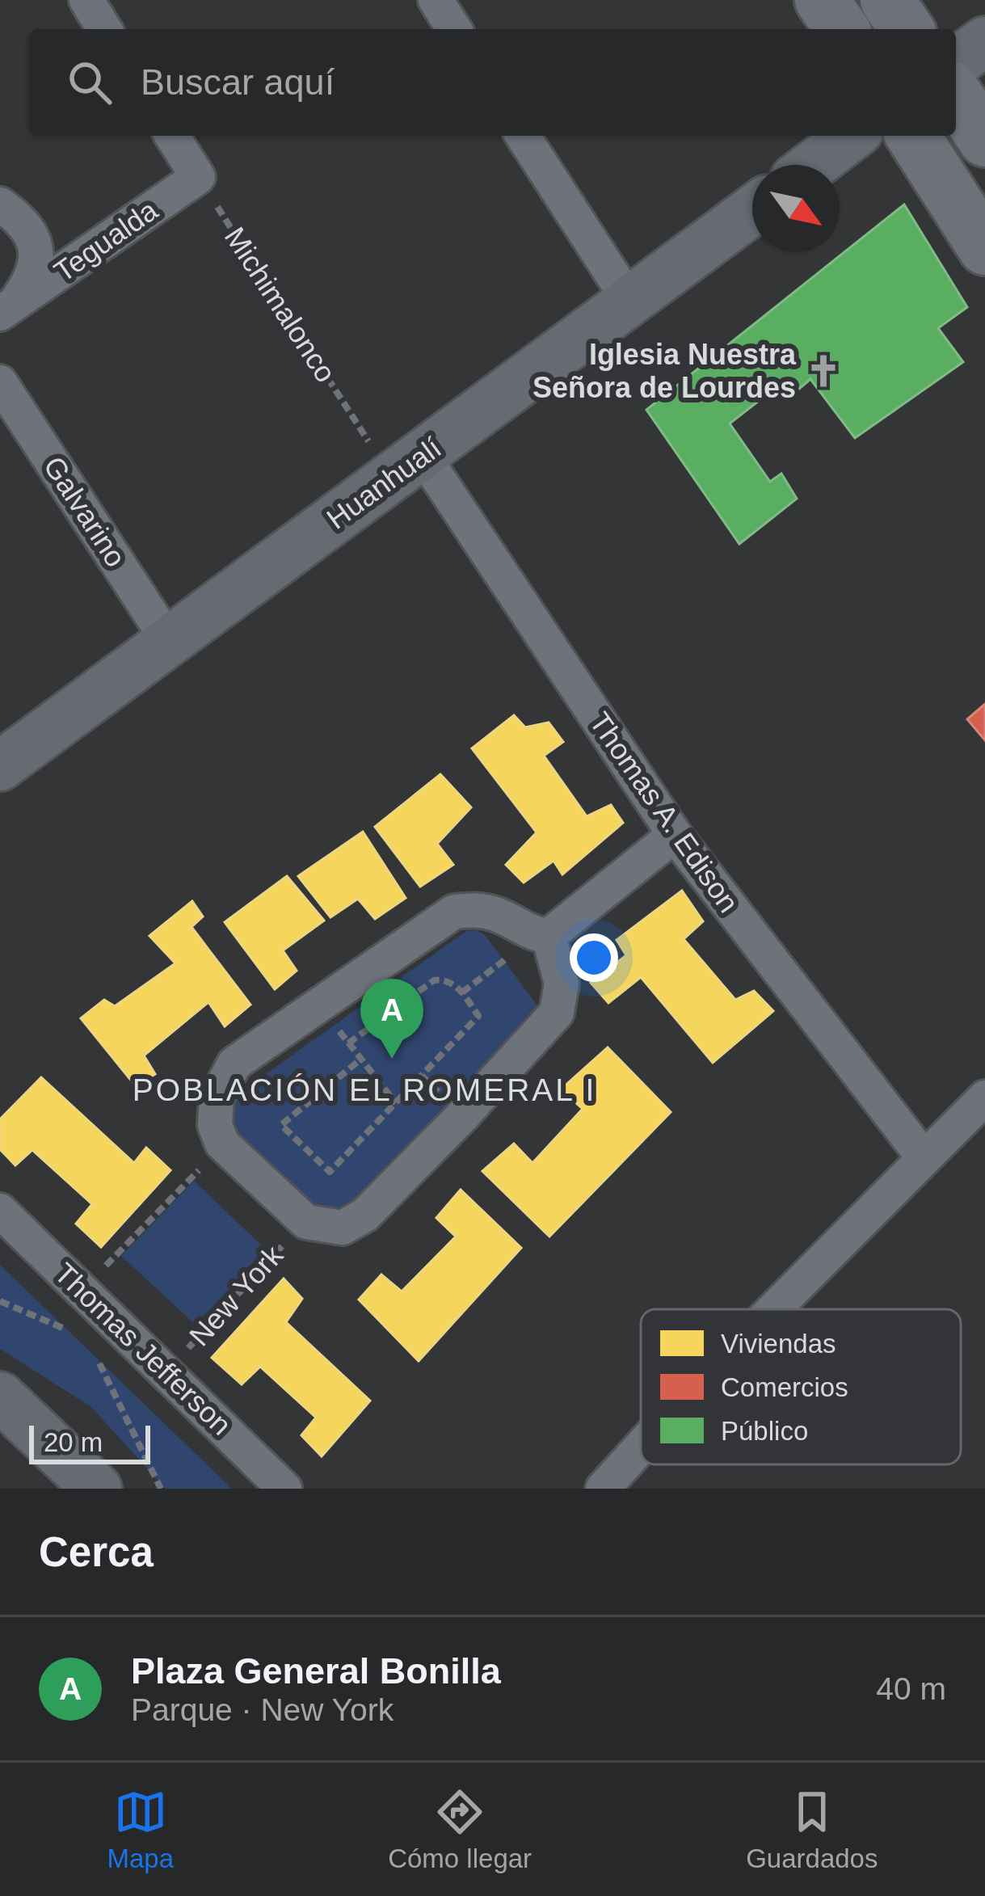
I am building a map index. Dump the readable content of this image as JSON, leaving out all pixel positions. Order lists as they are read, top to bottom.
{
  "streets": {
    "main road": ["Huanhualí"],
    "street": [
      "Tegualda",
      "Galvarino",
      "Thomas A. Edison",
      "New York",
      "Thomas Jefferson"
    ],
    "path": ["Michimalonco"]
  },
  "crossings": [
    ["Tegualda", "Michimalonco"],
    ["Michimalonco", "Huanhualí"],
    ["Michimalonco", "Thomas A. Edison"],
    ["Huanhualí", "Galvarino"],
    ["Huanhualí", "Thomas A. Edison"],
    ["New York", "Thomas Jefferson"]
  ],
  "districts": ["POBLACIÓN EL ROMERAL I"],
  "places": {
    "church": ["Iglesia Nuestra Señora de Lourdes"]
  },
  "legend": ["Viviendas", "Comercios", "Público"],
  "scale_bar": "20 m",
  "north": "bottom right",
  "page": {
    "search": "Buscar aquí",
    "pins": "A",
    "scale": "20 m",
    "heading": "Cerca",
    "list": [
      {
        "mark": "A",
        "name": "Plaza General Bonilla",
        "note": "Parque · New York",
        "value": "40 m"
      }
    ],
    "nav": ["Mapa", "Cómo llegar", "Guardados"]
  }
}
